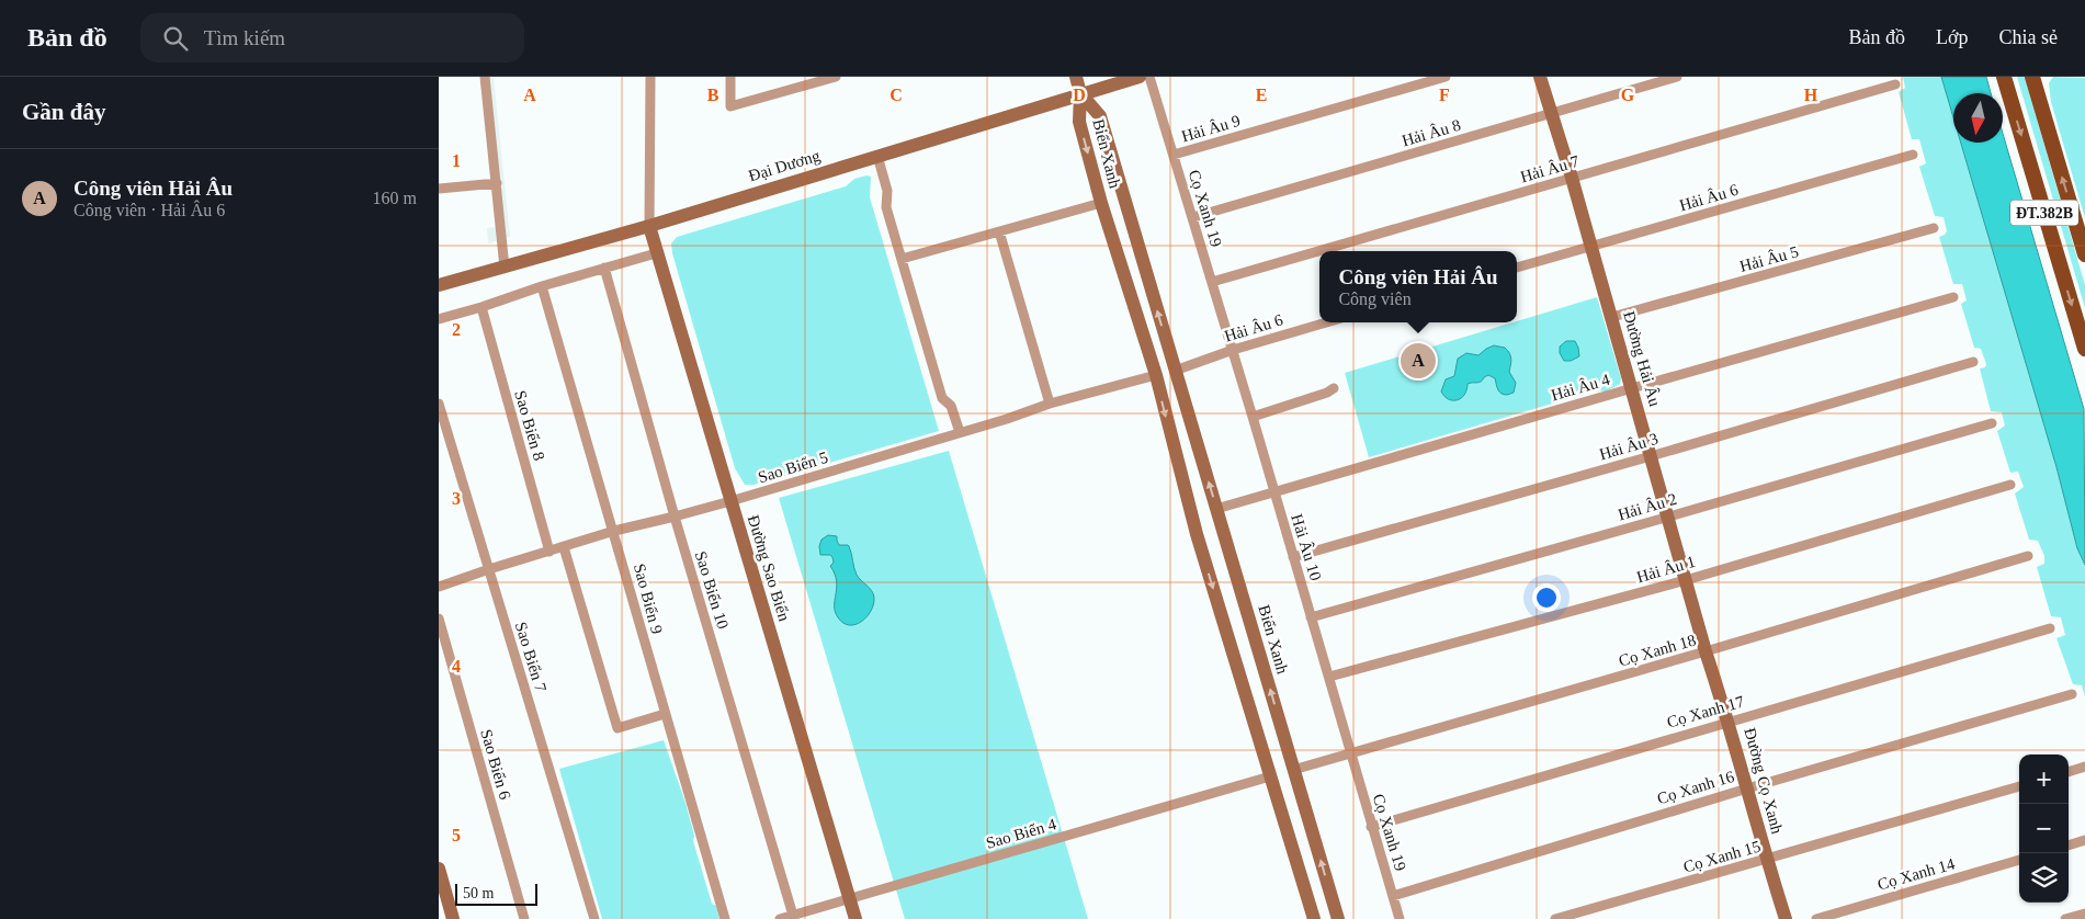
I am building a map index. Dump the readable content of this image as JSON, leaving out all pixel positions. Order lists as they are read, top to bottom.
{
  "streets": {
    "main road": ["ĐT.382B"],
    "street": [
      "Hải Âu 9",
      "Hải Âu 8",
      "Biển Xanh",
      "Đại Dương",
      "Hải Âu 7",
      "Hải Âu 6",
      "Cọ Xanh 19",
      "Hải Âu 5",
      "Đường Hải Âu",
      "Hải Âu 4",
      "Sao Biển 8",
      "Hải Âu 3",
      "Sao Biển 5",
      "Hải Âu 2",
      "Hải Âu 10",
      "Đường Sao Biển",
      "Hải Âu 1",
      "Sao Biển 10",
      "Sao Biển 9",
      "Cọ Xanh 18",
      "Sao Biển 7",
      "Cọ Xanh 17",
      "Sao Biển 6",
      "Đường Cọ Xanh",
      "Cọ Xanh 16",
      "Sao Biển 4",
      "Cọ Xanh 15",
      "Cọ Xanh 14"
    ]
  },
  "crossings": [
    ["Hải Âu 9", "Cọ Xanh 19"],
    ["Hải Âu 8", "Cọ Xanh 19"],
    ["Hải Âu 8", "Đường Hải Âu"],
    ["Biển Xanh", "Đại Dương"],
    ["Biển Xanh", "Hải Âu 6"],
    ["Biển Xanh", "Hải Âu 4"],
    ["Biển Xanh", "Sao Biển 5"],
    ["Biển Xanh", "Cọ Xanh 18"],
    ["Biển Xanh", "Sao Biển 4"],
    ["Đại Dương", "Đường Sao Biển"],
    ["Hải Âu 7", "Cọ Xanh 19"],
    ["Hải Âu 7", "Đường Hải Âu"],
    ["Hải Âu 6", "Cọ Xanh 19"],
    ["Hải Âu 6", "Đường Hải Âu"],
    ["Hải Âu 6", "Hải Âu 10"],
    ["Cọ Xanh 19", "Hải Âu 10"],
    ["Cọ Xanh 19", "Cọ Xanh 18"],
    ["Cọ Xanh 19", "Cọ Xanh 17"],
    ["Cọ Xanh 19", "Cọ Xanh 16"],
    ["Hải Âu 5", "Đường Hải Âu"],
    ["Đường Hải Âu", "Hải Âu 4"],
    ["Đường Hải Âu", "Hải Âu 3"],
    ["Đường Hải Âu", "Hải Âu 2"],
    ["Đường Hải Âu", "Hải Âu 1"],
    ["Đường Hải Âu", "Cọ Xanh 18"],
    ["Đường Hải Âu", "Đường Cọ Xanh"],
    ["Hải Âu 4", "Hải Âu 10"],
    ["Sao Biển 8", "Sao Biển 5"],
    ["Hải Âu 3", "Hải Âu 10"],
    ["Sao Biển 5", "Đường Sao Biển"],
    ["Sao Biển 5", "Sao Biển 10"],
    ["Sao Biển 5", "Sao Biển 9"],
    ["Sao Biển 5", "Sao Biển 7"],
    ["Hải Âu 2", "Hải Âu 10"],
    ["Hải Âu 10", "Hải Âu 1"],
    ["Hải Âu 10", "Cọ Xanh 18"],
    ["Đường Sao Biển", "Sao Biển 4"],
    ["Sao Biển 10", "Sao Biển 4"],
    ["Cọ Xanh 18", "Đường Cọ Xanh"],
    ["Cọ Xanh 17", "Đường Cọ Xanh"],
    ["Đường Cọ Xanh", "Cọ Xanh 16"],
    ["Đường Cọ Xanh", "Cọ Xanh 15"]
  ],
  "scale_bar": "50 m",
  "north": "bottom",
  "page": {
    "header": "Bản đồ",
    "search": "Tìm kiếm",
    "nav": ["Bản đồ", "Lớp", "Chia sẻ"],
    "heading": "Gần đây",
    "list": [
      {
        "mark": "A",
        "name": "Công viên Hải Âu",
        "note": "Công viên · Hải Âu 6",
        "value": "160 m"
      }
    ],
    "popup": ["Công viên Hải Âu", "Công viên"],
    "pins": "A",
    "map_buttons": ["+", "−"],
    "scale": "50 m"
  },
  "grid": {
    "columns": [
      "A",
      "B",
      "C",
      "D",
      "E",
      "F",
      "G",
      "H"
    ],
    "rows": [
      "1",
      "2",
      "3",
      "4",
      "5"
    ]
  }
}
